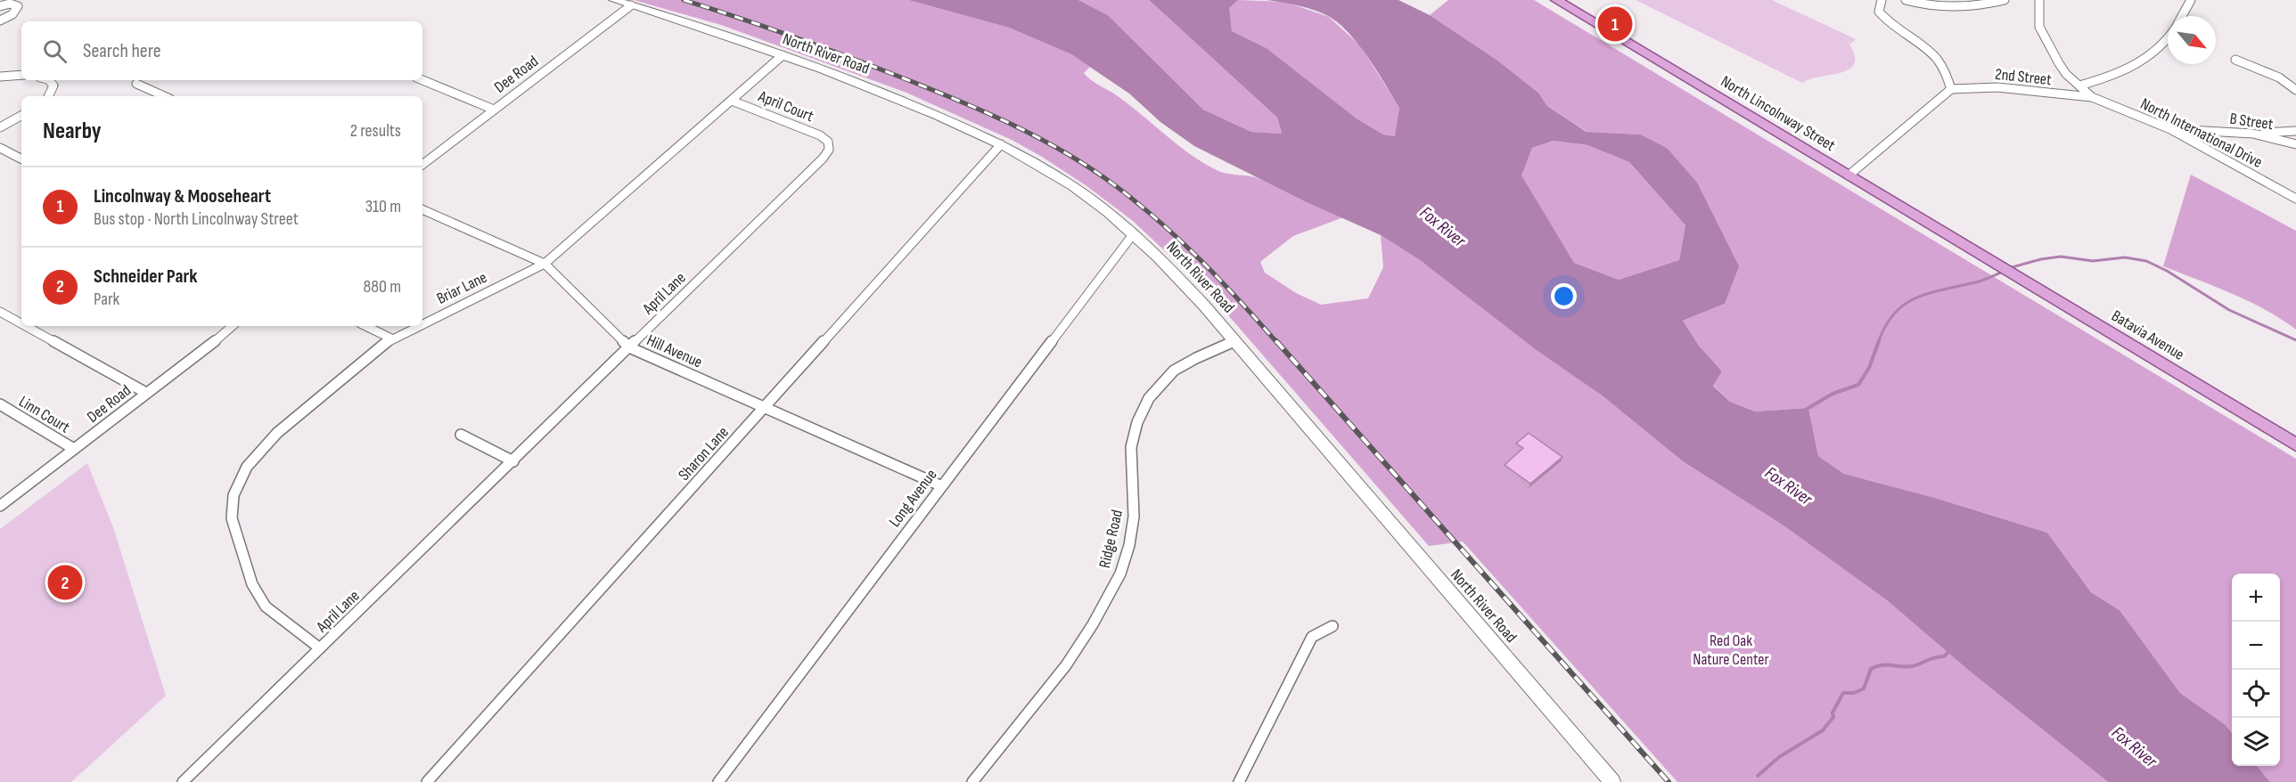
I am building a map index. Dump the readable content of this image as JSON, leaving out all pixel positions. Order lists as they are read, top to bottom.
{
  "streets": {
    "main road": ["North River Road", "North Lincolnway Street", "Batavia Avenue"],
    "street": [
      "Dee Road",
      "2nd Street",
      "April Court",
      "B Street",
      "North International Drive",
      "Briar Lane",
      "April Lane",
      "Hill Avenue",
      "Linn Court",
      "Sharon Lane",
      "Long Avenue",
      "Ridge Road"
    ]
  },
  "crossings": [
    ["North River Road", "Dee Road"],
    ["North River Road", "Briar Lane"],
    ["North River Road", "Sharon Lane"],
    ["North River Road", "Long Avenue"],
    ["North River Road", "Ridge Road"],
    ["Dee Road", "Linn Court"],
    ["2nd Street", "North International Drive"],
    ["April Court", "Briar Lane"],
    ["April Court", "April Lane"],
    ["North Lincolnway Street", "Batavia Avenue"],
    ["B Street", "North International Drive"],
    ["Briar Lane", "April Lane"],
    ["Briar Lane", "Hill Avenue"],
    ["April Lane", "Hill Avenue"],
    ["Hill Avenue", "Sharon Lane"],
    ["Hill Avenue", "Long Avenue"]
  ],
  "water": ["Fox River"],
  "parks": ["Red Oak Nature Center"],
  "north": "bottom right",
  "page": {
    "pins": ["1", "2"],
    "search": "Search here",
    "heading": ["Nearby", "2 results"],
    "list": [
      {
        "mark": "1",
        "name": "Lincolnway & Mooseheart",
        "note": "Bus stop · North Lincolnway Street",
        "value": "310 m"
      },
      {
        "mark": "2",
        "name": "Schneider Park",
        "note": "Park",
        "value": "880 m"
      }
    ],
    "map_buttons": ["+", "−"]
  }
}
